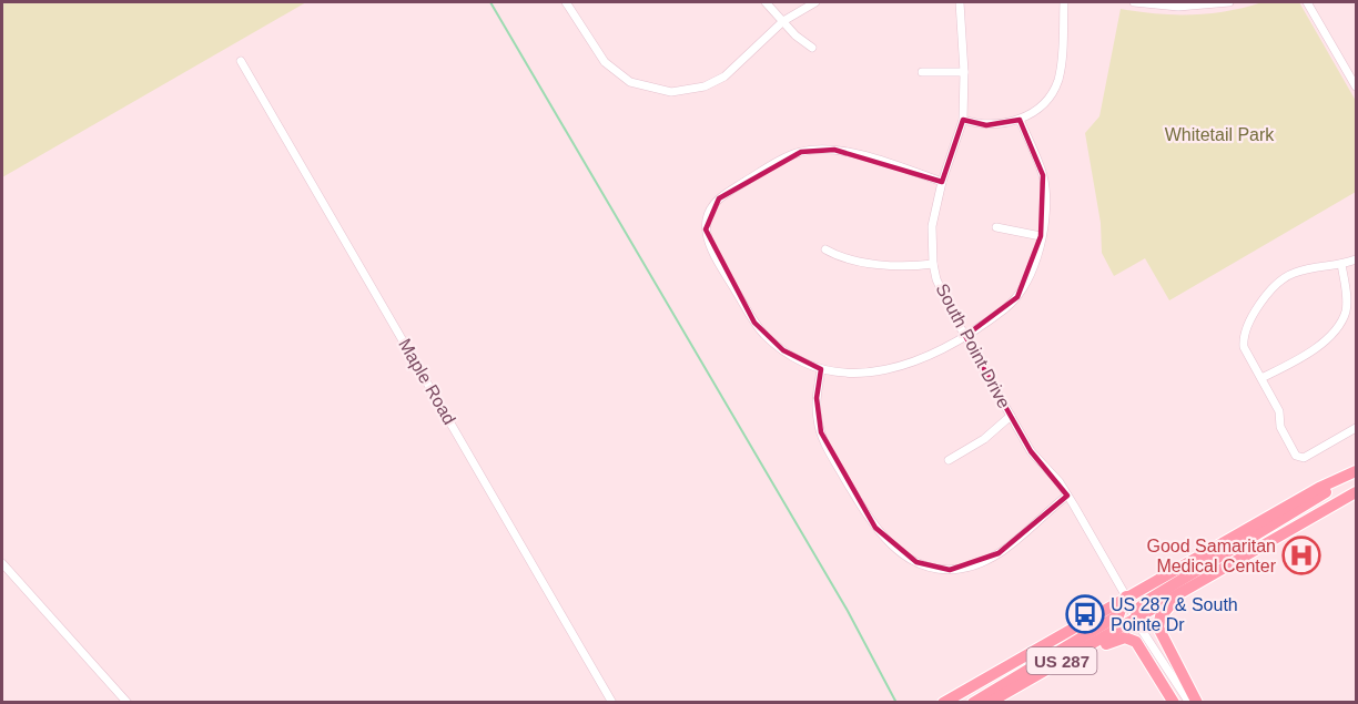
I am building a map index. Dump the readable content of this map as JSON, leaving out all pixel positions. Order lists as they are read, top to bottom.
{
  "streets": {
    "main road": ["US 287"],
    "street": ["South Point Drive", "Maple Road"]
  },
  "crossings": [
    ["South Point Drive", "US 287"]
  ],
  "parks": ["Whitetail Park"],
  "places": {
    "hospital": ["Good Samaritan Medical Center"],
    "bus stop": ["US 287 & South Pointe Dr"]
  }
}
